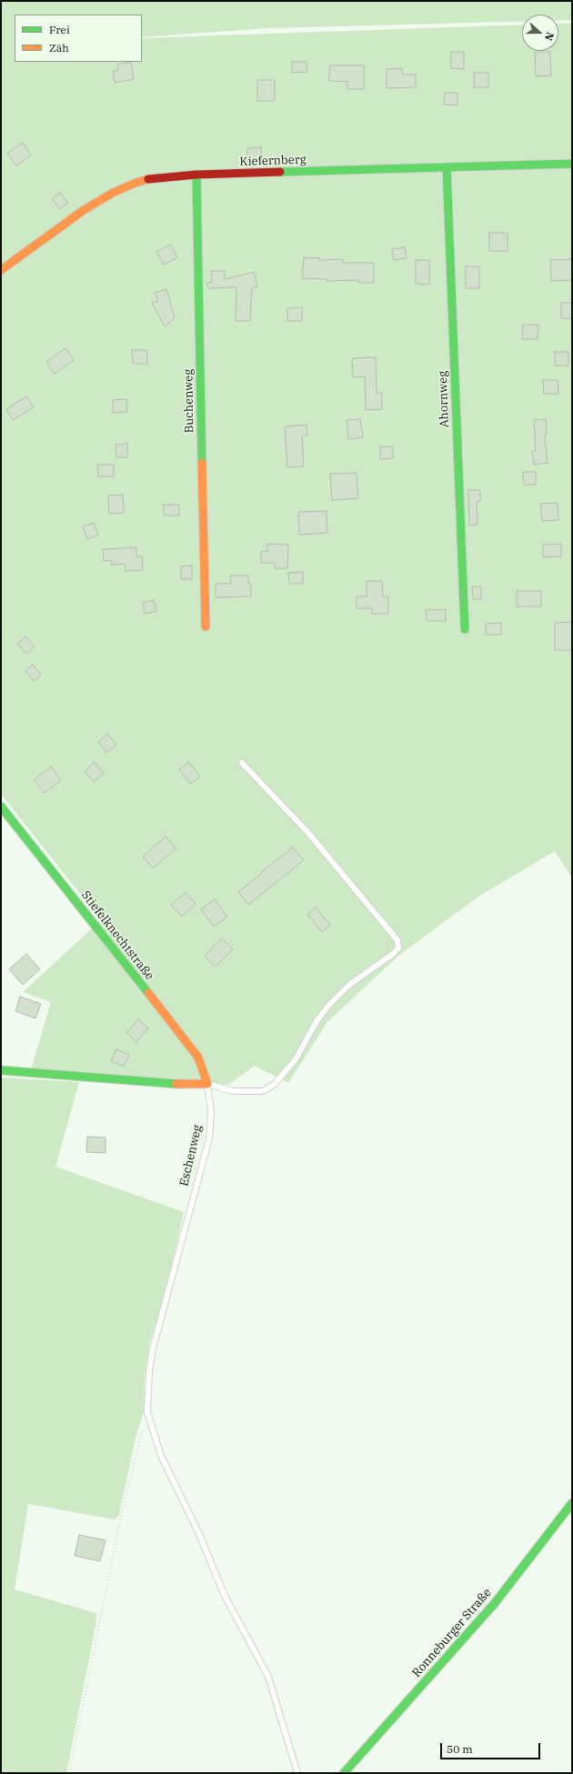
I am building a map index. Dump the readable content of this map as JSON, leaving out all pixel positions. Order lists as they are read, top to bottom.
{
  "streets": {
    "street": [
      "Kiefernberg",
      "Ahornweg",
      "Buchenweg",
      "Stiefelknechtstraße",
      "Ronneburger Straße"
    ],
    "lane": ["Eschenweg"]
  },
  "crossings": [
    ["Kiefernberg", "Ahornweg"],
    ["Kiefernberg", "Buchenweg"],
    ["Stiefelknechtstraße", "Eschenweg"]
  ],
  "legend": ["Frei", "Zäh"],
  "scale_bar": "50 m",
  "north": "right"
}
